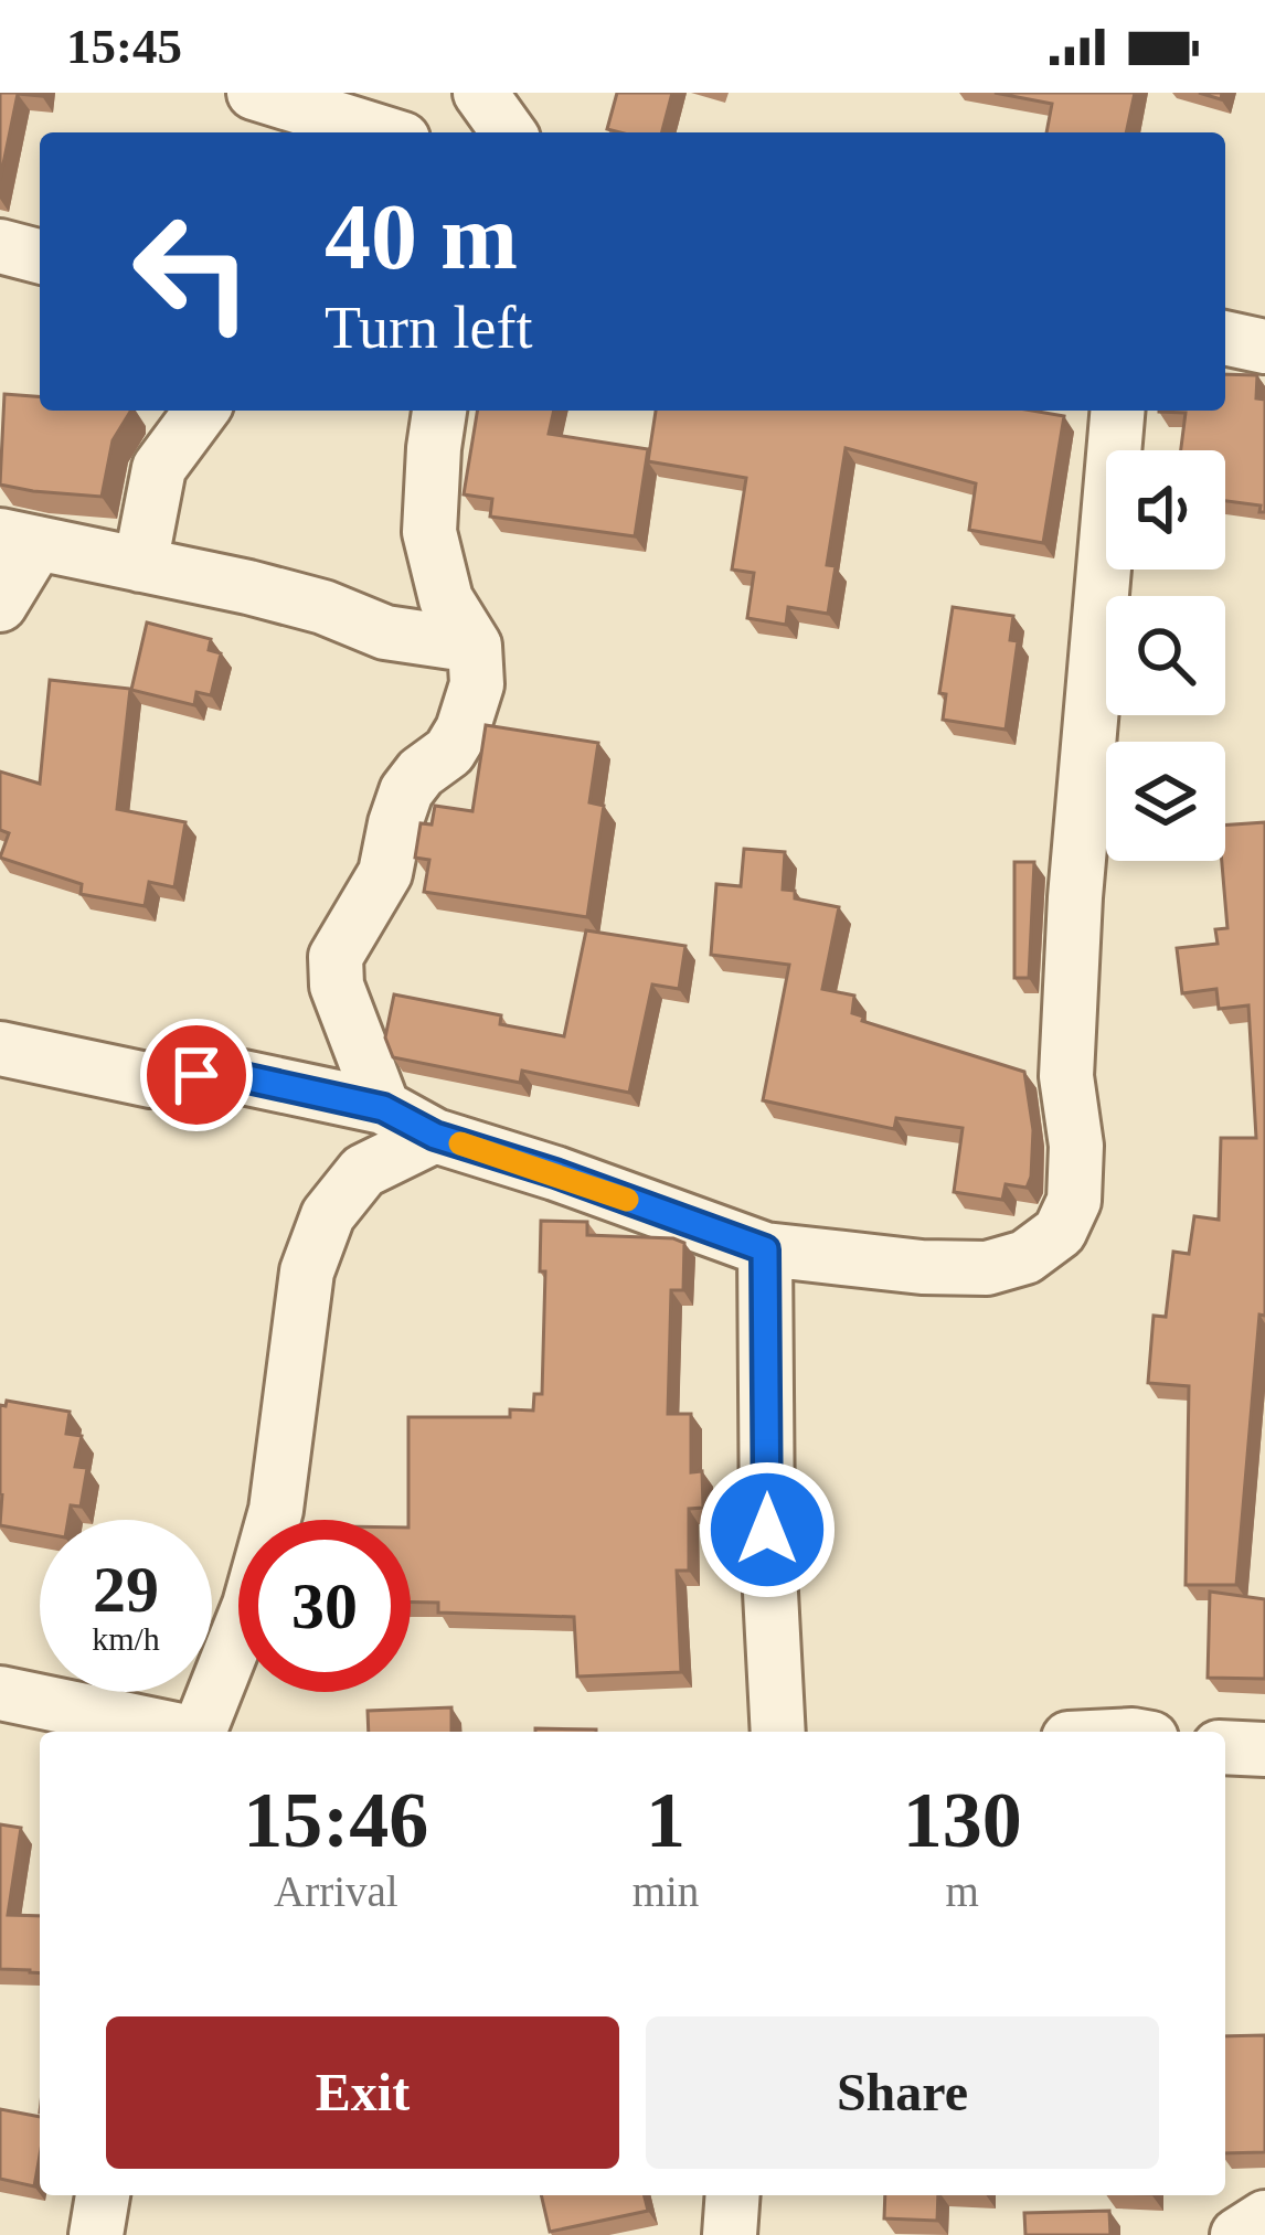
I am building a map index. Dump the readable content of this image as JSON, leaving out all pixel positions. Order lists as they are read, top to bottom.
{
  "page": {
    "status": "15:45",
    "turn": ["40 m", "Turn left"],
    "speed": "29 km/h",
    "limit": "30",
    "eta": [
      "15:46",
      "Arrival",
      "1",
      "min",
      "130",
      "m"
    ],
    "buttons": ["Exit", "Share"]
  }
}
